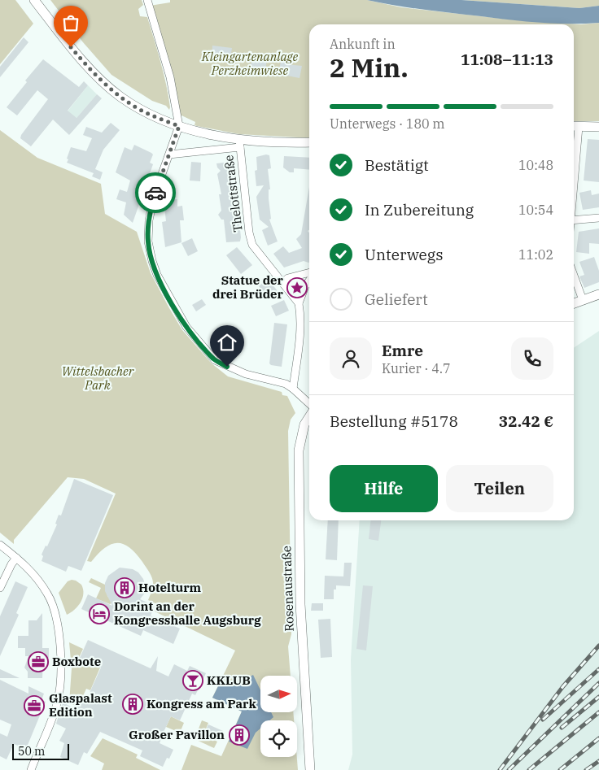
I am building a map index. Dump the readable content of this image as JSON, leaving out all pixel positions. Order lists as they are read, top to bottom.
{
  "streets": {
    "main road": ["Rosenaustraße"],
    "street": ["Thelottstraße"]
  },
  "parks": ["Kleingartenanlage Perzheimwiese", "Wittelsbacher Park"],
  "places": {
    "place": ["Statue der drei Brüder"],
    "building": ["Hotelturm", "Kongress am Park", "Großer Pavillon"],
    "hotel": ["Dorint an der Kongresshalle Augsburg"],
    "office": ["Boxbote", "Glaspalast Edition"],
    "bar": ["KKLUB"]
  },
  "scale_bar": "50 m",
  "north": "right",
  "page": {
    "heading": ["2 Min.", "Ankunft in", "11:08–11:13"],
    "panel": [
      "Emre",
      "Kurier · 4.7",
      "Bestellung #5178",
      "32.42 €"
    ],
    "bar": "Unterwegs · 180 m",
    "list": [
      ["Bestätigt", "10:48"],
      ["In Zubereitung", "10:54"],
      ["Unterwegs", "11:02"],
      "Geliefert"
    ],
    "buttons": ["Hilfe", "Teilen"],
    "scale": "50 m"
  }
}
